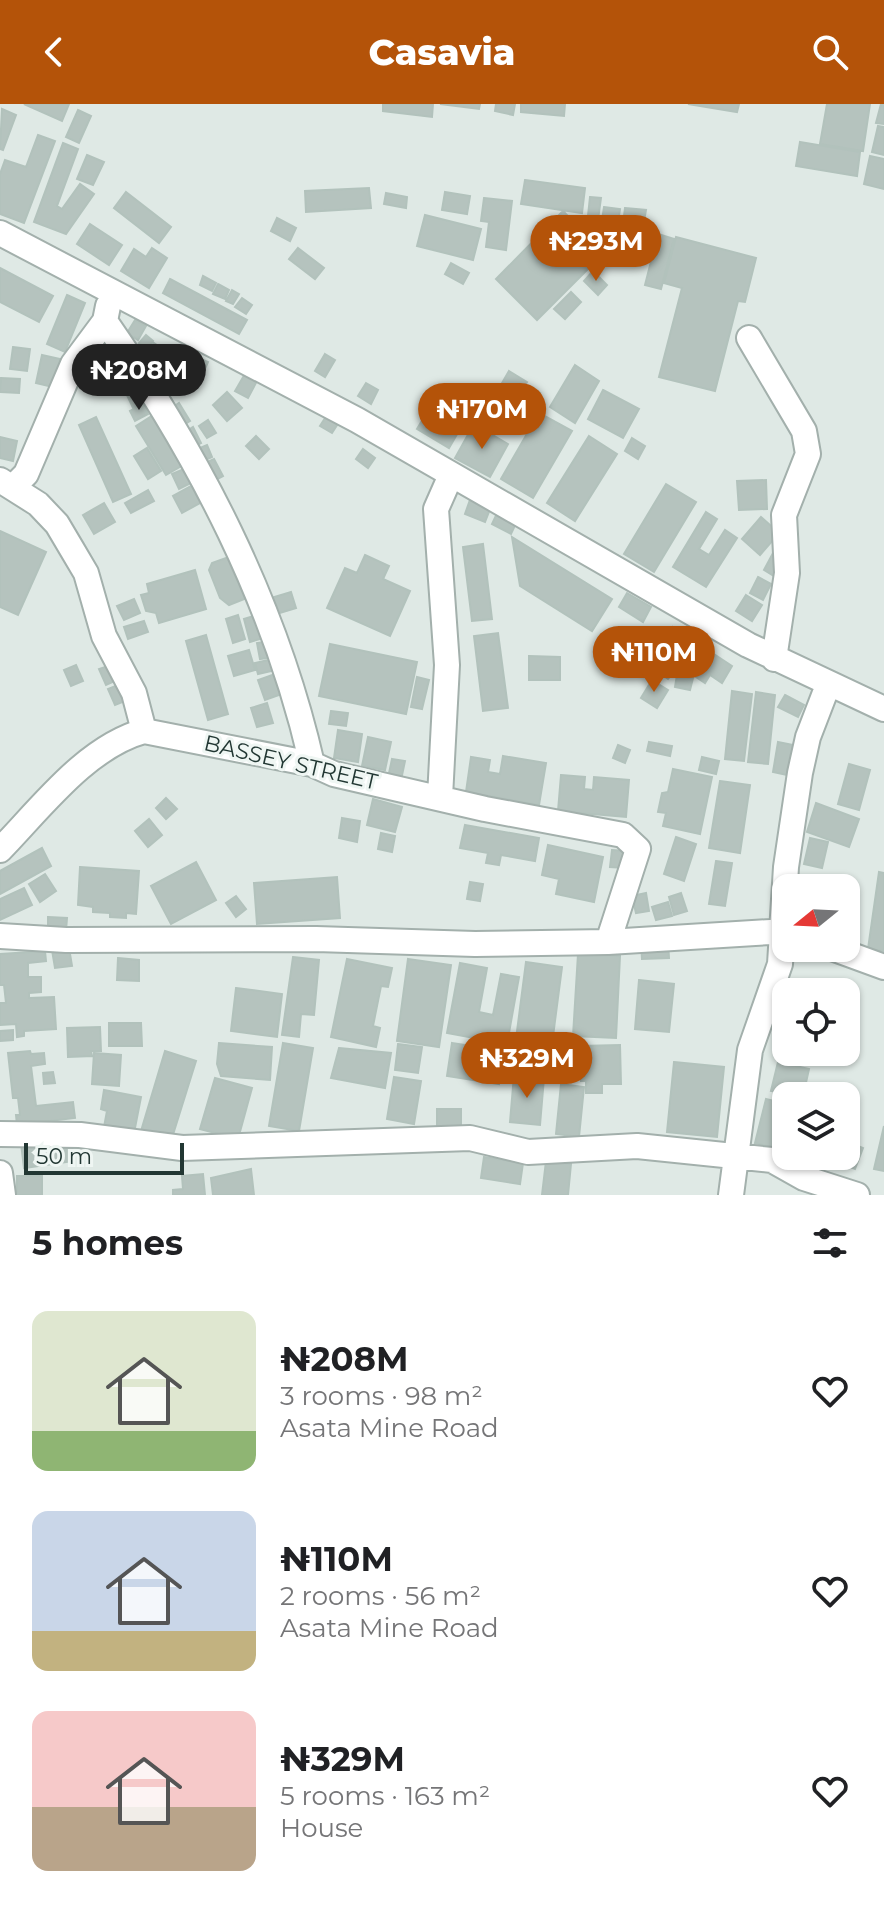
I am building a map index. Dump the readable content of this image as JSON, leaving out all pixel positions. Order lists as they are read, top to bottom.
{
  "streets": {
    "street": ["BASSEY STREET"]
  },
  "scale_bar": "50 m",
  "north": "left",
  "page": {
    "header": "Casavia",
    "price": [
      "₦293M",
      "₦208M",
      "₦170M",
      "₦110M",
      "₦329M"
    ],
    "scale": "50 m",
    "heading": "5 homes",
    "list": [
      {
        "name": "₦208M",
        "note": "3 rooms · 98 m² · Asata Mine Road"
      },
      {
        "name": "₦110M",
        "note": "2 rooms · 56 m² · Asata Mine Road"
      },
      {
        "name": "₦329M",
        "note": "5 rooms · 163 m² · House"
      }
    ]
  }
}
